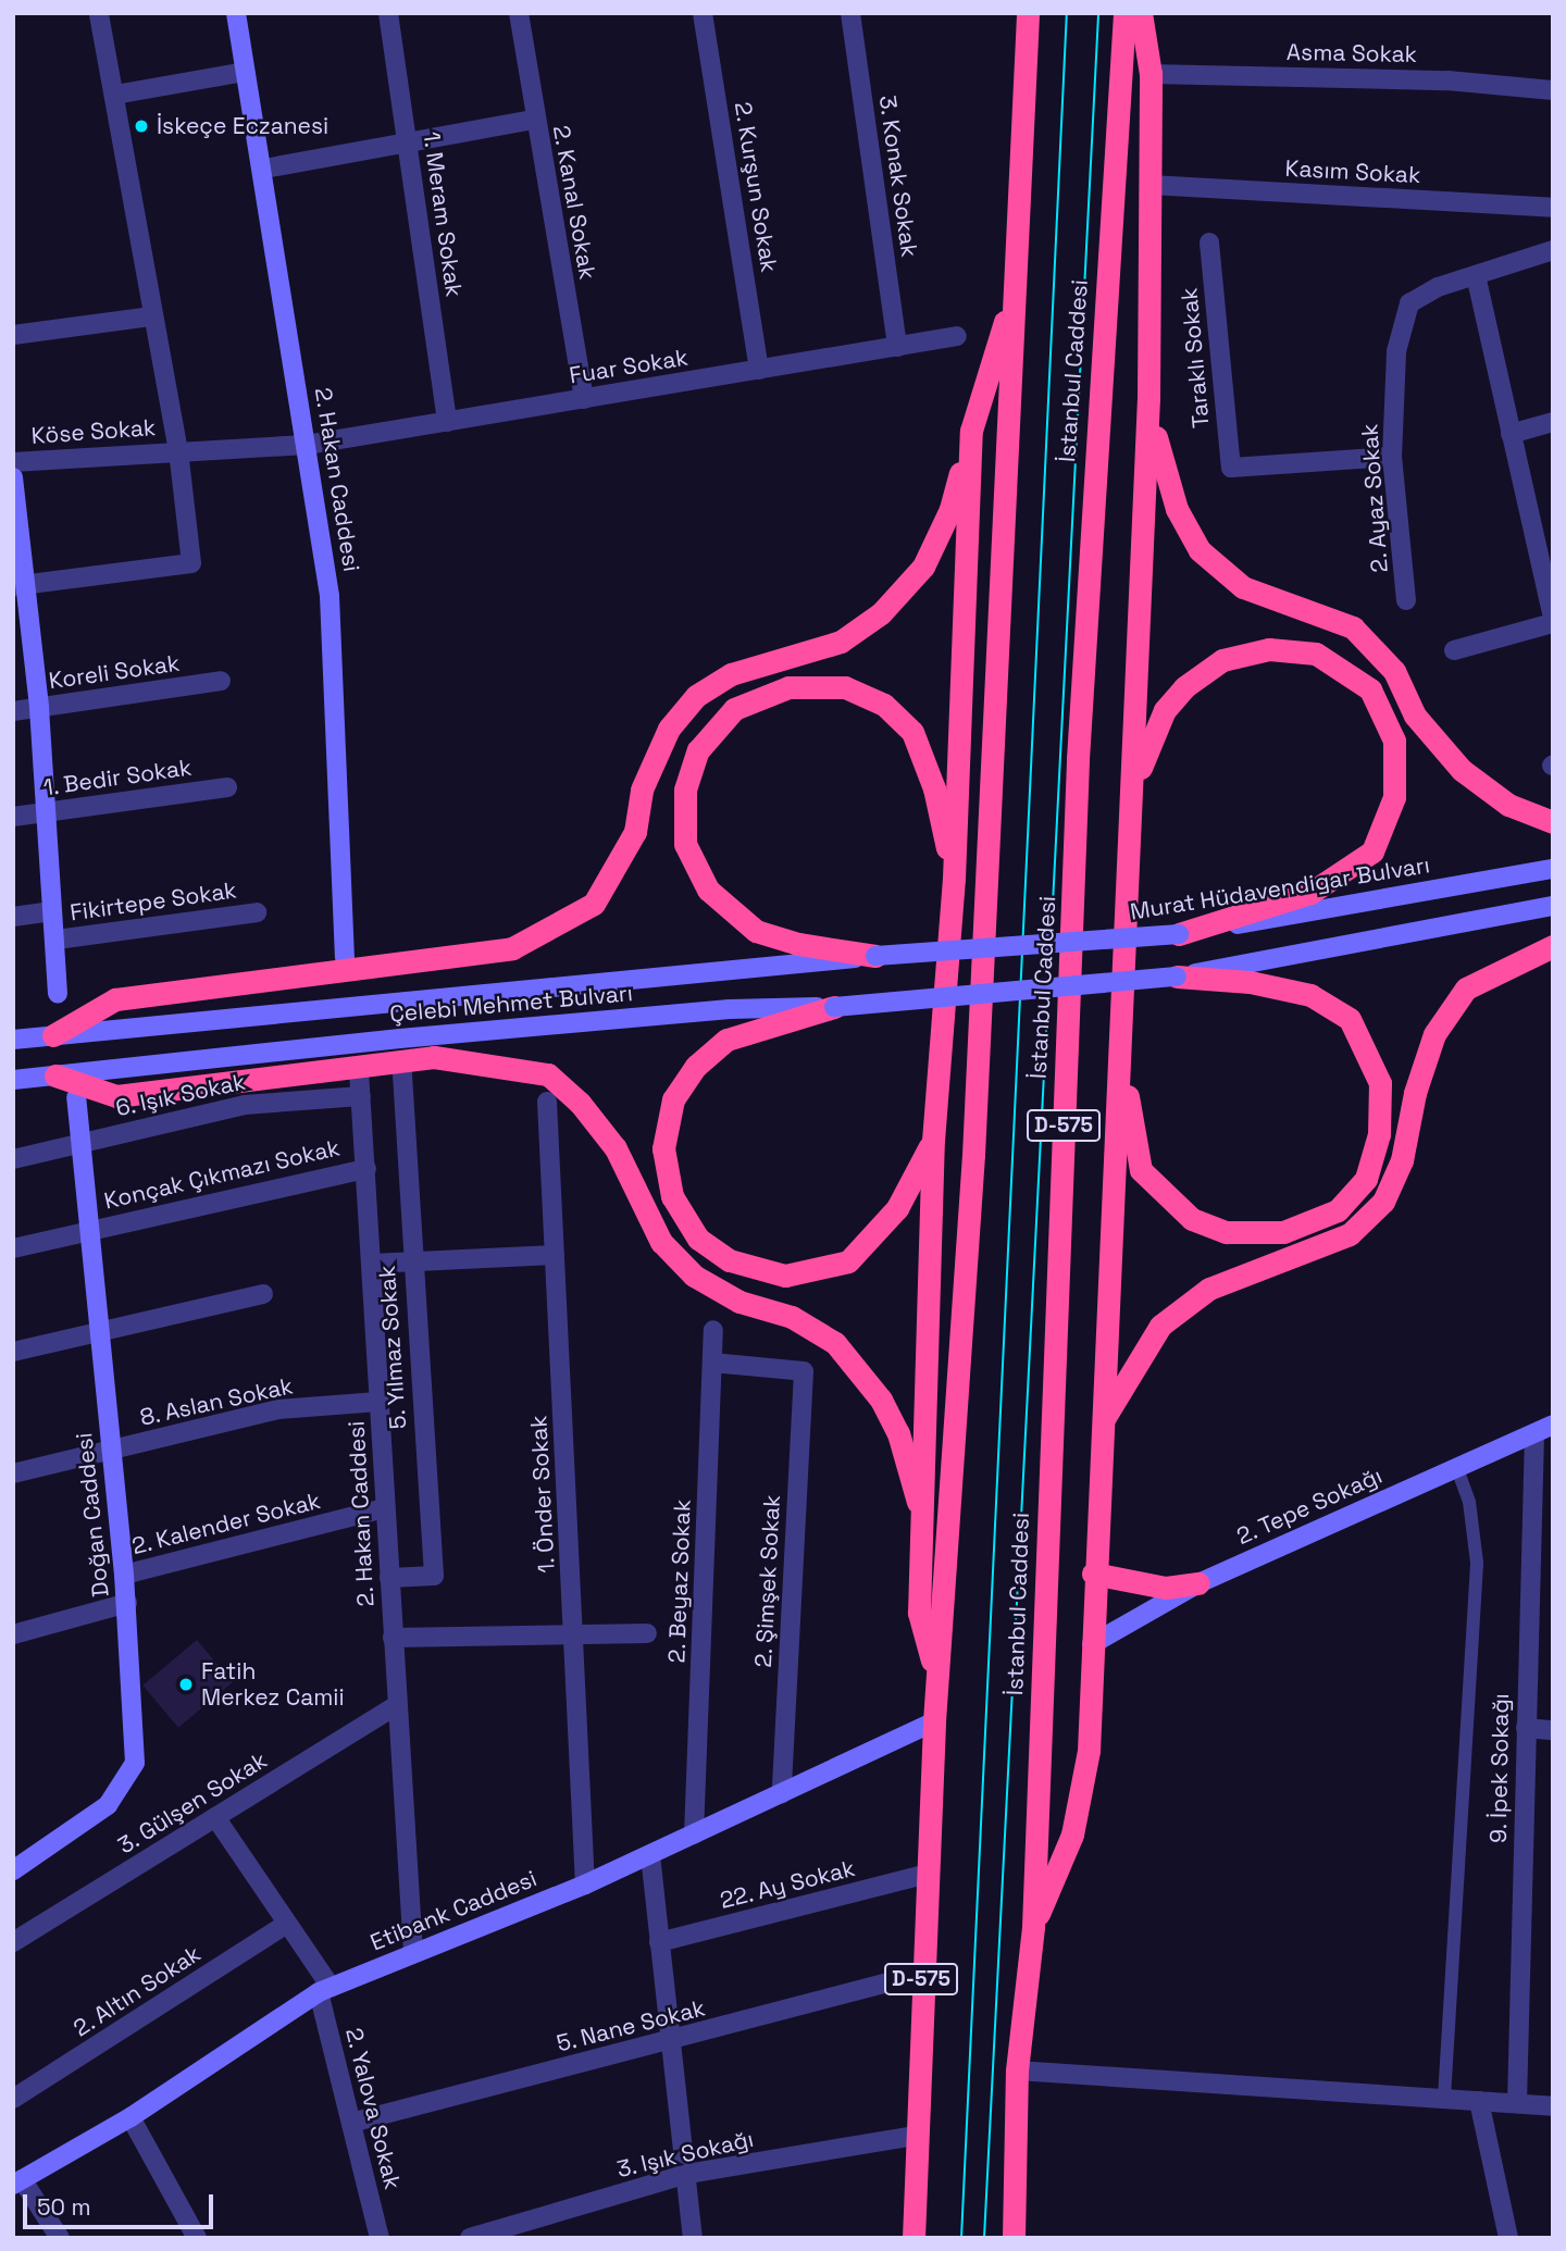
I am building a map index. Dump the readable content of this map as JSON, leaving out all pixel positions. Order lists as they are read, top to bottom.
{
  "streets": {
    "highway": ["İstanbul Caddesi", "D-575"],
    "main road": [
      "2. Hakan Caddesi",
      "Murat Hüdavendigar Bulvarı",
      "Çelebi Mehmet Bulvarı",
      "2. Tepe Sokağı",
      "Doğan Caddesi",
      "Etibank Caddesi"
    ],
    "street": [
      "Asma Sokak",
      "Kasım Sokak",
      "3. Konak Sokak",
      "2. Kurşun Sokak",
      "2. Kanal Sokak",
      "1. Meram Sokak",
      "Taraklı Sokak",
      "Fuar Sokak",
      "Köse Sokak",
      "2. Ayaz Sokak",
      "Koreli Sokak",
      "1. Bedir Sokak",
      "Fikirtepe Sokak",
      "6. Işık Sokak",
      "Konçak Çıkmazı Sokak",
      "5. Yılmaz Sokak",
      "8. Aslan Sokak",
      "1. Önder Sokak",
      "2. Kalender Sokak",
      "2. Beyaz Sokak",
      "2. Şimşek Sokak",
      "9. İpek Sokağı",
      "3. Gülşen Sokak",
      "22. Ay Sokak",
      "2. Altın Sokak",
      "5. Nane Sokak",
      "2. Yalova Sokak",
      "3. Işık Sokağı"
    ]
  },
  "crossings": [
    ["3. Konak Sokak", "Fuar Sokak"],
    ["2. Kurşun Sokak", "Fuar Sokak"],
    ["2. Kanal Sokak", "Fuar Sokak"],
    ["1. Meram Sokak", "Fuar Sokak"],
    ["Taraklı Sokak", "2. Ayaz Sokak"],
    ["Fuar Sokak", "Köse Sokak"],
    ["Fuar Sokak", "2. Hakan Caddesi"],
    ["Köse Sokak", "2. Hakan Caddesi"],
    ["2. Hakan Caddesi", "6. Işık Sokak"],
    ["2. Hakan Caddesi", "Konçak Çıkmazı Sokak"],
    ["2. Hakan Caddesi", "5. Yılmaz Sokak"],
    ["2. Hakan Caddesi", "8. Aslan Sokak"],
    ["2. Hakan Caddesi", "2. Kalender Sokak"],
    ["2. Hakan Caddesi", "3. Gülşen Sokak"],
    ["2. Hakan Caddesi", "Etibank Caddesi"],
    ["Murat Hüdavendigar Bulvarı", "Çelebi Mehmet Bulvarı"],
    ["6. Işık Sokak", "Doğan Caddesi"],
    ["D-575", "22. Ay Sokak"],
    ["D-575", "Etibank Caddesi"],
    ["D-575", "5. Nane Sokak"],
    ["D-575", "3. Işık Sokağı"],
    ["Konçak Çıkmazı Sokak", "Doğan Caddesi"],
    ["8. Aslan Sokak", "Doğan Caddesi"],
    ["1. Önder Sokak", "Etibank Caddesi"],
    ["2. Tepe Sokağı", "9. İpek Sokağı"],
    ["Doğan Caddesi", "2. Kalender Sokak"],
    ["2. Beyaz Sokak", "2. Şimşek Sokak"],
    ["2. Beyaz Sokak", "Etibank Caddesi"],
    ["2. Şimşek Sokak", "Etibank Caddesi"],
    ["Etibank Caddesi", "2. Yalova Sokak"],
    ["5. Nane Sokak", "2. Yalova Sokak"]
  ],
  "places": ["İskeçe Eczanesi", "Fatih Merkez Camii"],
  "scale_bar": "50 m"
}
